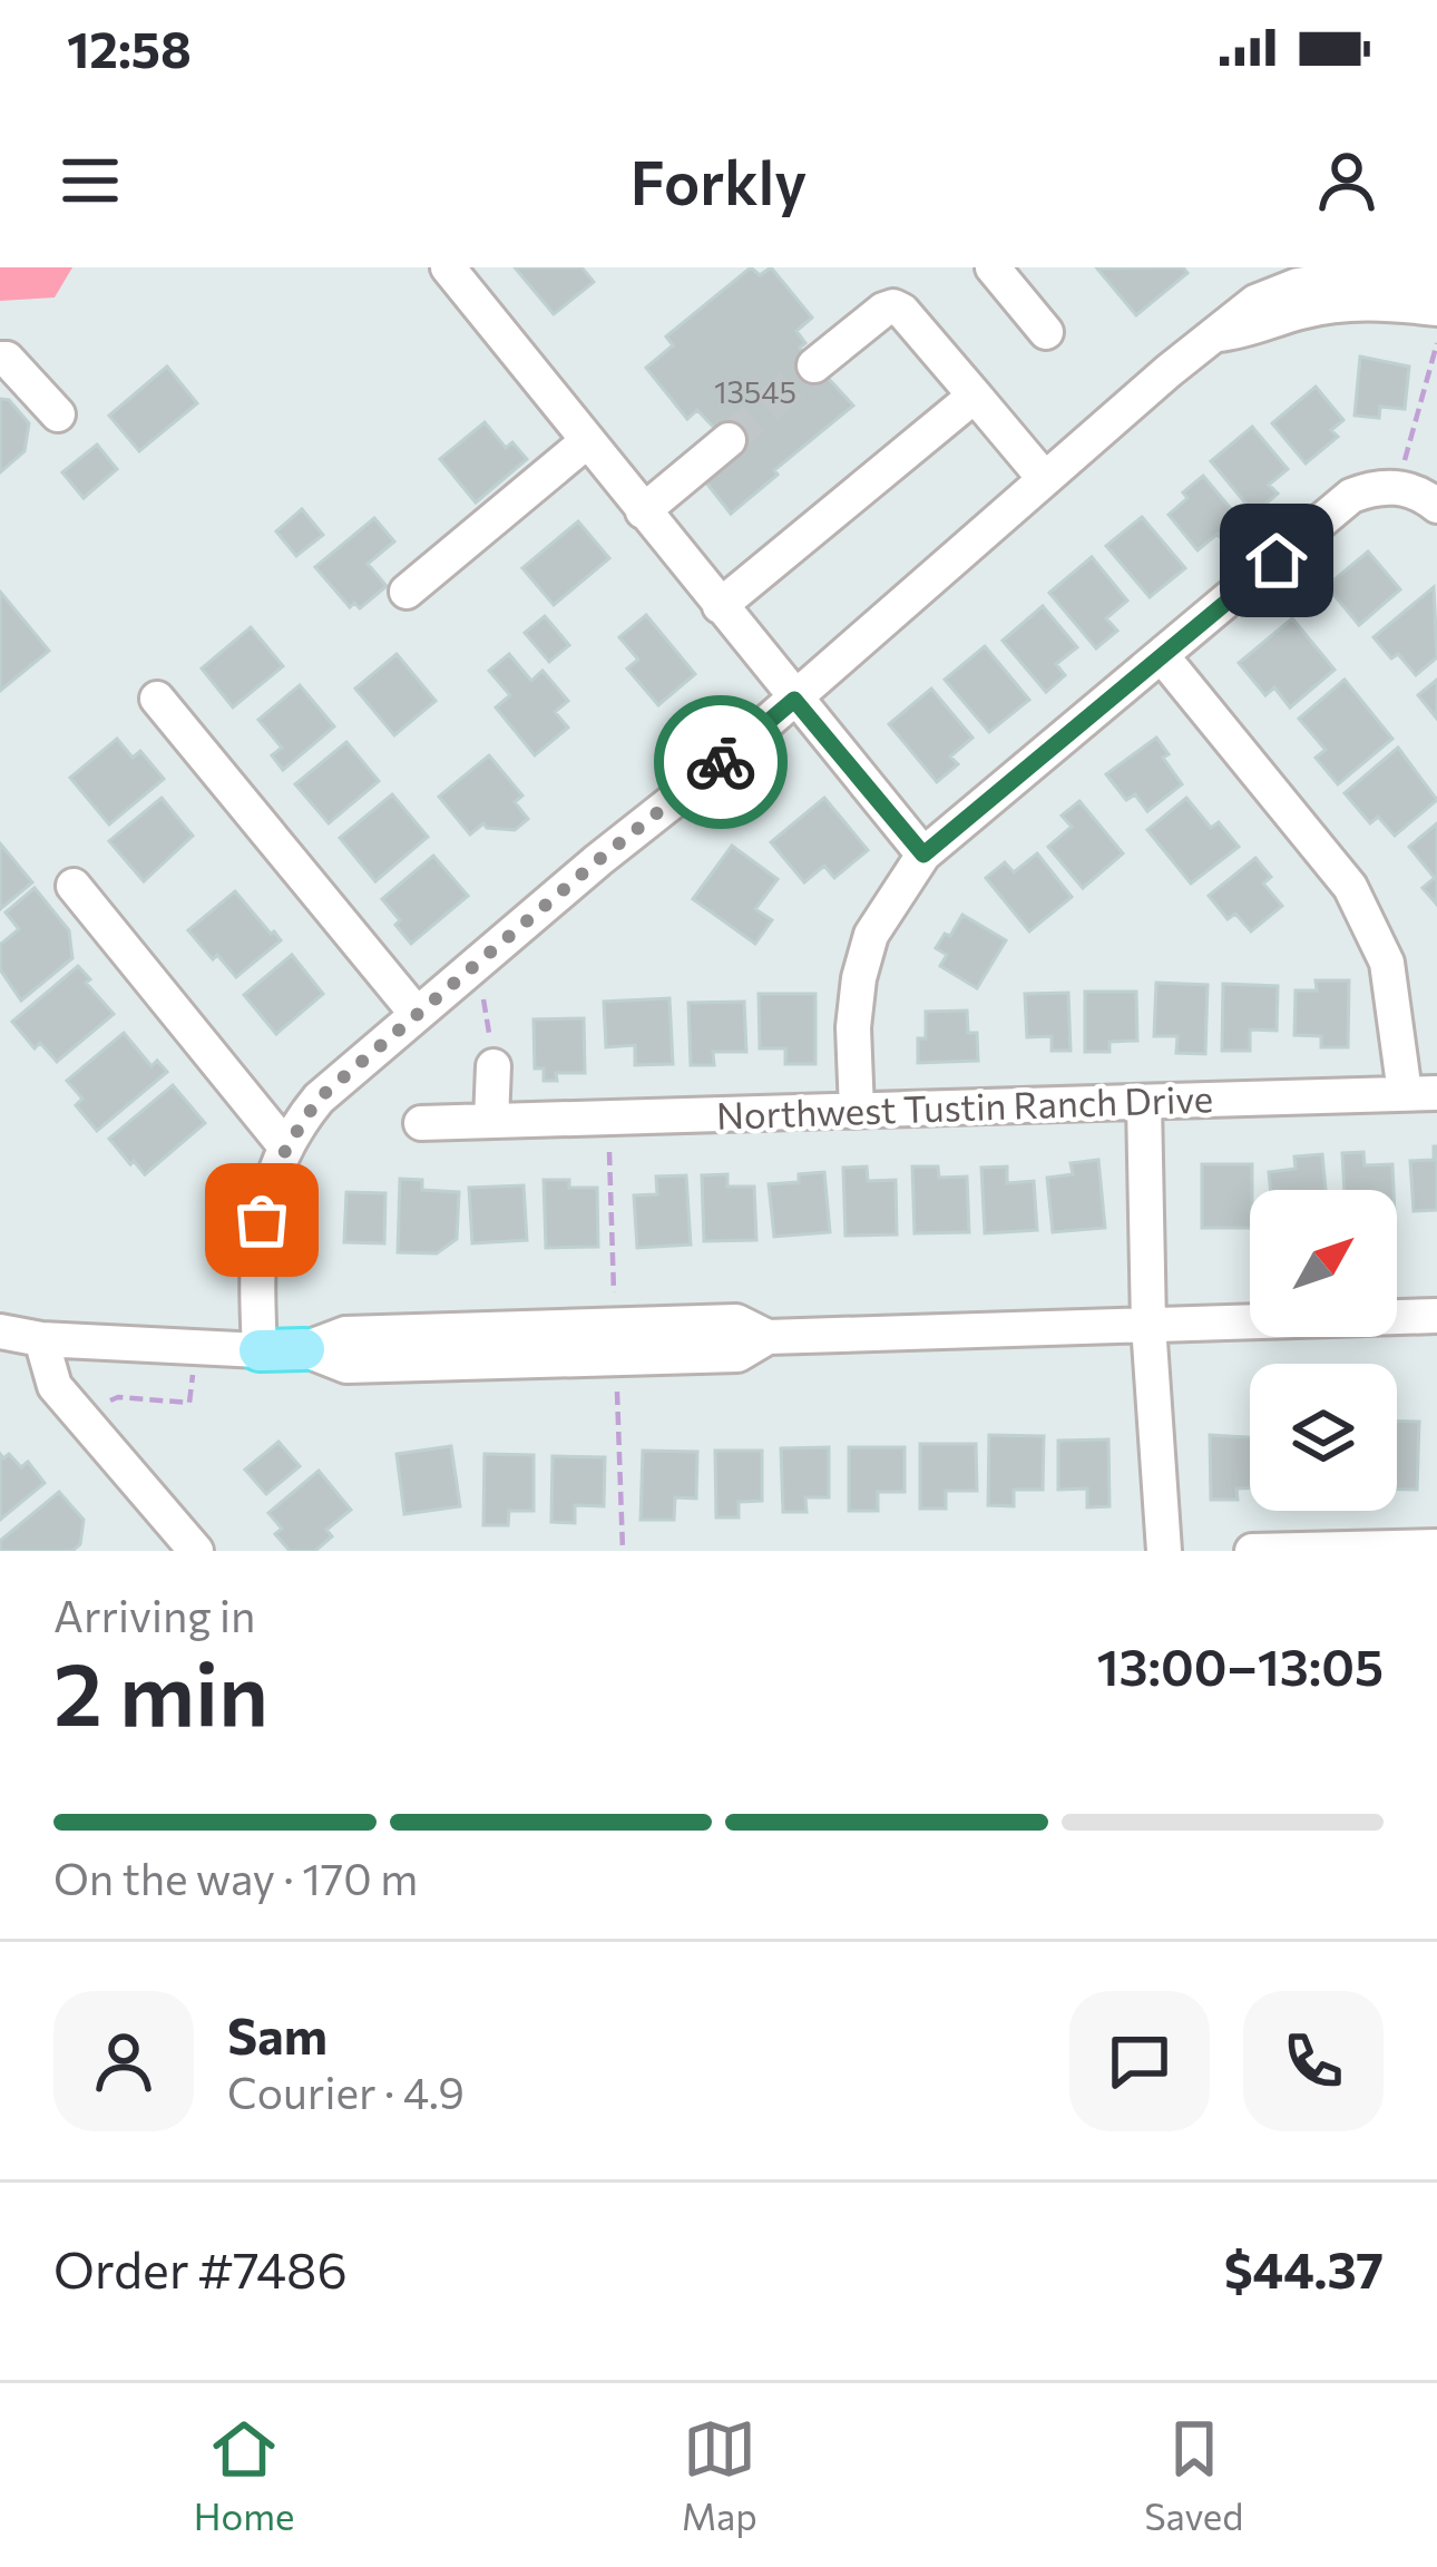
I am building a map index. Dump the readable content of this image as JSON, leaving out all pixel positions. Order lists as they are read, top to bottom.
{
  "streets": {
    "street": ["Northwest Tustin Ranch Drive"]
  },
  "house_numbers": ["13545"],
  "north": "top right",
  "page": {
    "status": "12:58",
    "header": "Forkly",
    "heading": ["2 min", "Arriving in", "13:00–13:05"],
    "panel": [
      "Sam",
      "Courier · 4.9",
      "Order #7486",
      "$44.37"
    ],
    "bar": "On the way · 170 m",
    "tabs": ["Home", "Map", "Saved"]
  }
}
